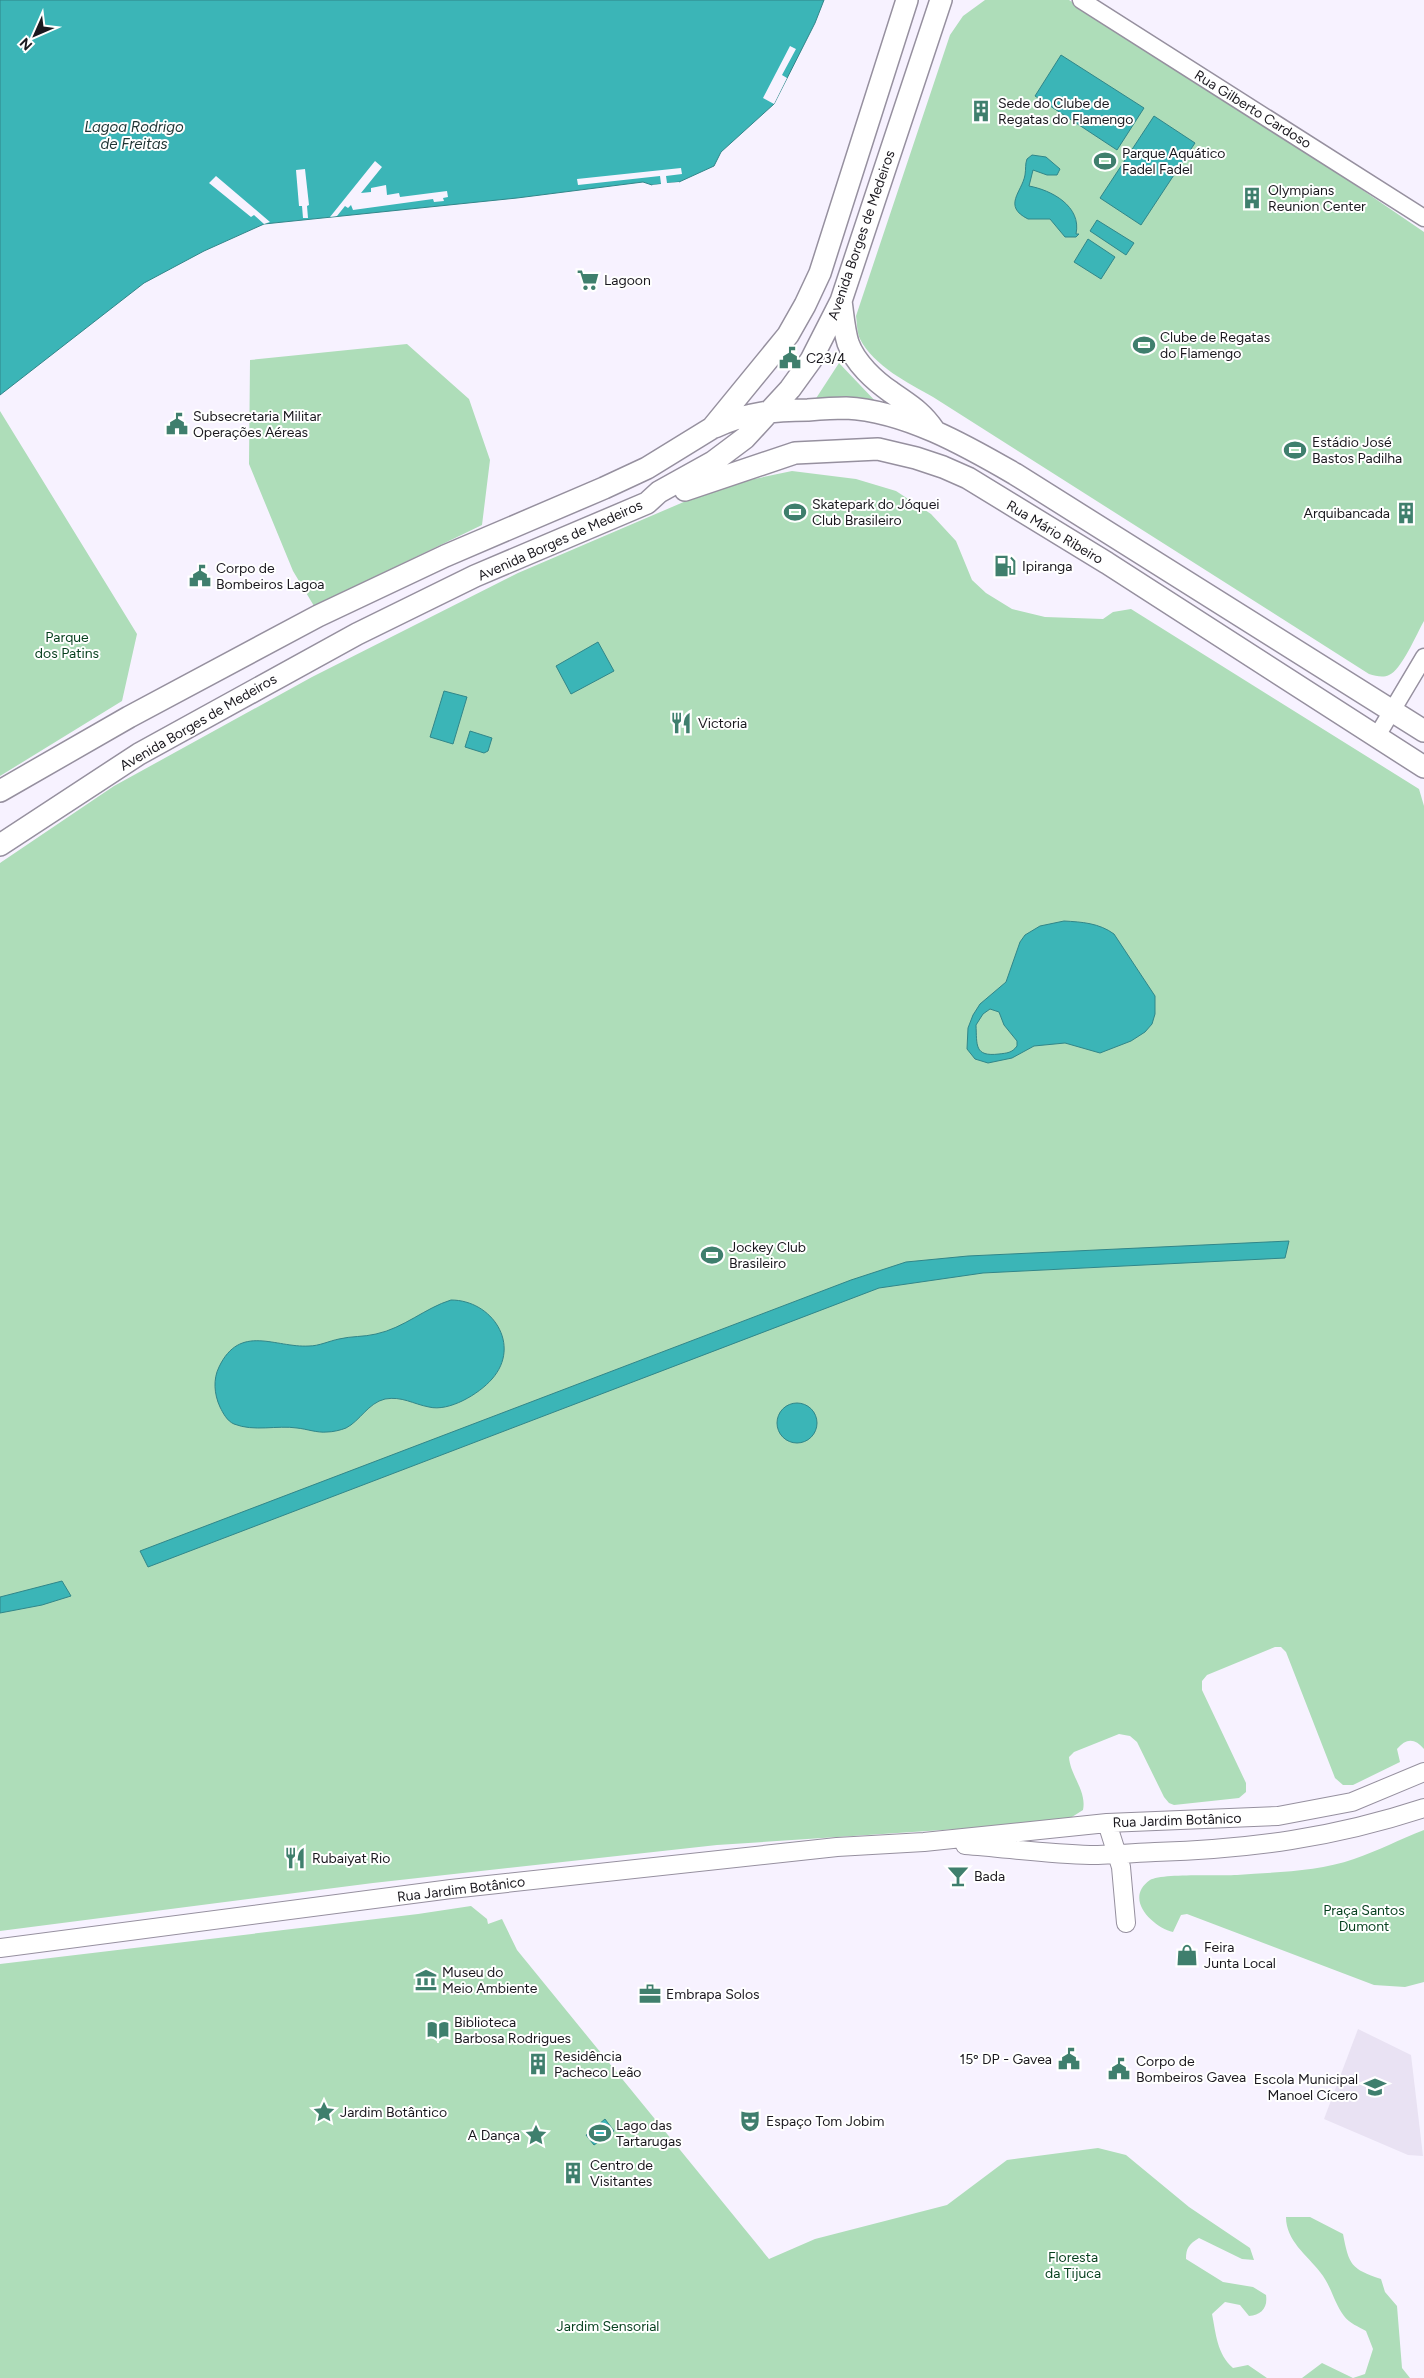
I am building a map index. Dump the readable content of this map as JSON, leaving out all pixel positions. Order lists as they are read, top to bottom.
{
  "streets": {
    "highway": ["Avenida Borges de Medeiros", "Rua Mário Ribeiro"],
    "main road": ["Rua Jardim Botânico"],
    "street": ["Rua Gilberto Cardoso"]
  },
  "crossings": [
    ["Avenida Borges de Medeiros", "Rua Mário Ribeiro"]
  ],
  "water": ["Lagoa Rodrigo de Freitas"],
  "parks": [
    "Parque dos Patins",
    "Praça Santos Dumont",
    "Floresta da Tijuca",
    "Jardim Sensorial"
  ],
  "places": {
    "building": [
      "Sede do Clube de Regatas do Flamengo",
      "Olympians Reunion Center",
      "Arquibancada",
      "Residência Pacheco Leão",
      "Centro de Visitantes"
    ],
    "sports": [
      "Parque Aquático Fadel Fadel",
      "Clube de Regatas do Flamengo",
      "Estádio José Bastos Padilha",
      "Skatepark do Jóquei Club Brasileiro",
      "Jockey Club Brasileiro",
      "Lago das Tartarugas"
    ],
    "supermarket": ["Lagoon"],
    "public building": [
      "C23/4",
      "Subsecretaria Militar Operações Aéreas",
      "Corpo de Bombeiros Lagoa",
      "15º DP - Gavea",
      "Corpo de Bombeiros Gavea"
    ],
    "fuel station": ["Ipiranga"],
    "restaurant": ["Victoria", "Rubaiyat Rio"],
    "bar": ["Bada"],
    "shop": ["Feira Junta Local"],
    "museum": ["Museu do Meio Ambiente"],
    "office": ["Embrapa Solos"],
    "library": ["Biblioteca Barbosa Rodrigues"],
    "school or university": ["Escola Municipal Manoel Cícero"],
    "place": ["Jardim Botântico", "A Dança"],
    "theatre": ["Espaço Tom Jobim"]
  },
  "north": "bottom left"
}
